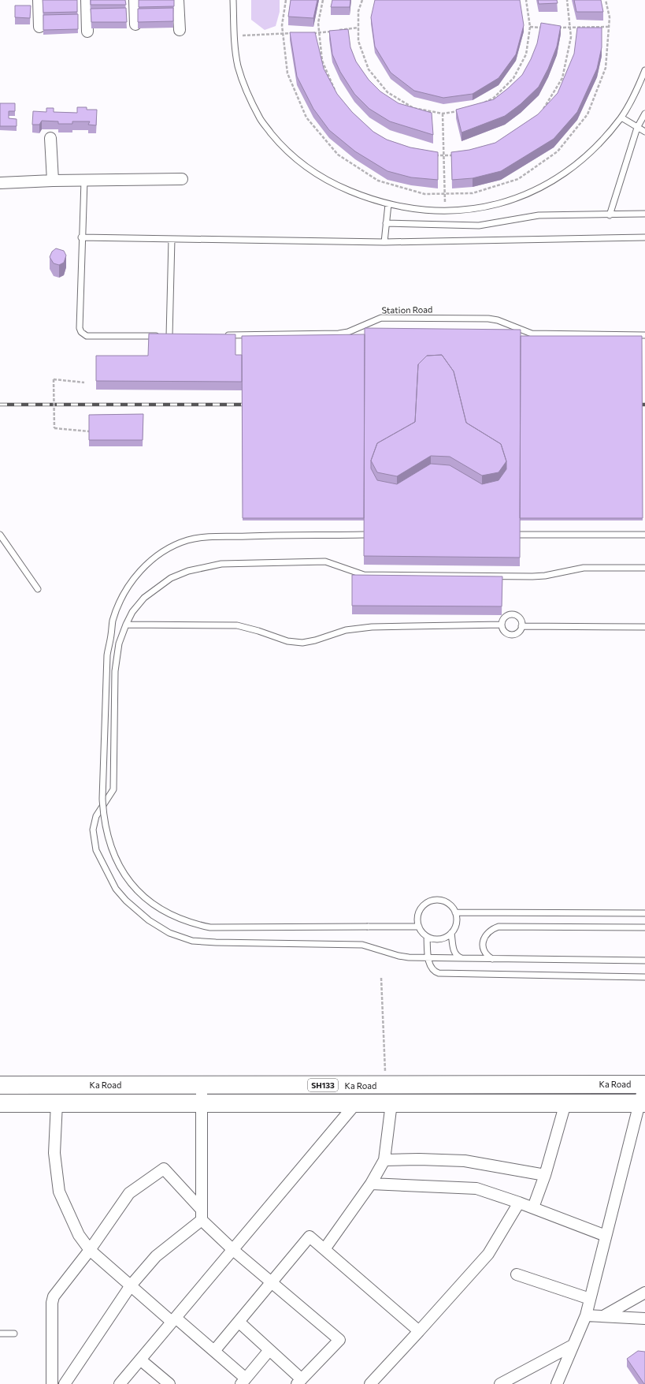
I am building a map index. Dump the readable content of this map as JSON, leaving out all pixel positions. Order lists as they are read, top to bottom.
{
  "streets": {
    "main road": ["Ka Road", "SH133"],
    "lane": ["Station Road"]
  }
}
